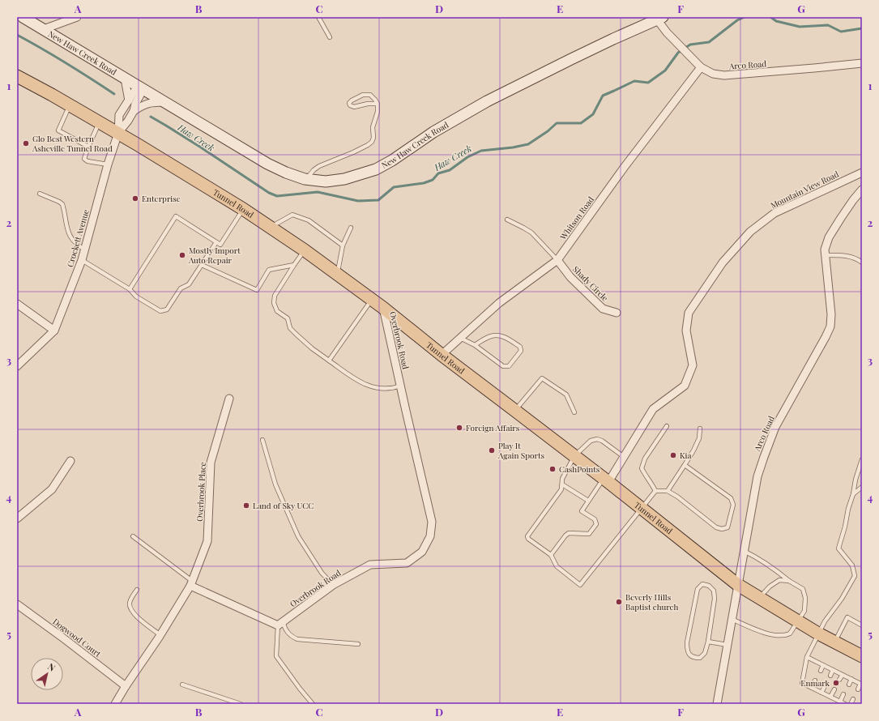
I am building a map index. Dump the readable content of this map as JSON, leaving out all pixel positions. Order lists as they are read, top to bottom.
{
  "streets": {
    "main road": ["Tunnel Road"],
    "street": [
      "New Haw Creek Road",
      "Arco Road",
      "Mountain View Road",
      "Whitson Road",
      "Crockett Avenue",
      "Shady Circle",
      "Overbrook Road",
      "Overbrook Place",
      "Dogwood Court"
    ]
  },
  "crossings": [
    ["New Haw Creek Road", "Arco Road"],
    ["New Haw Creek Road", "Crockett Avenue"],
    ["Arco Road", "Tunnel Road"],
    ["Arco Road", "Whitson Road"],
    ["Mountain View Road", "Tunnel Road"],
    ["Tunnel Road", "Whitson Road"],
    ["Tunnel Road", "Crockett Avenue"],
    ["Tunnel Road", "Overbrook Road"],
    ["Whitson Road", "Shady Circle"]
  ],
  "water": ["Haw Creek"],
  "places": [
    "Glo Best Western Asheville Tunnel Road",
    "Enterprise",
    "Mostly Import Auto Repair",
    "Foreign Affairs",
    "Play It Again Sports",
    "Kia",
    "CashPoints",
    "Land of Sky UCC",
    "Beverly Hills Baptist church",
    "Enmark"
  ],
  "north": "top right",
  "grid": {
    "columns": [
      "A",
      "B",
      "C",
      "D",
      "E",
      "F",
      "G"
    ],
    "rows": [
      "1",
      "2",
      "3",
      "4",
      "5"
    ]
  }
}
